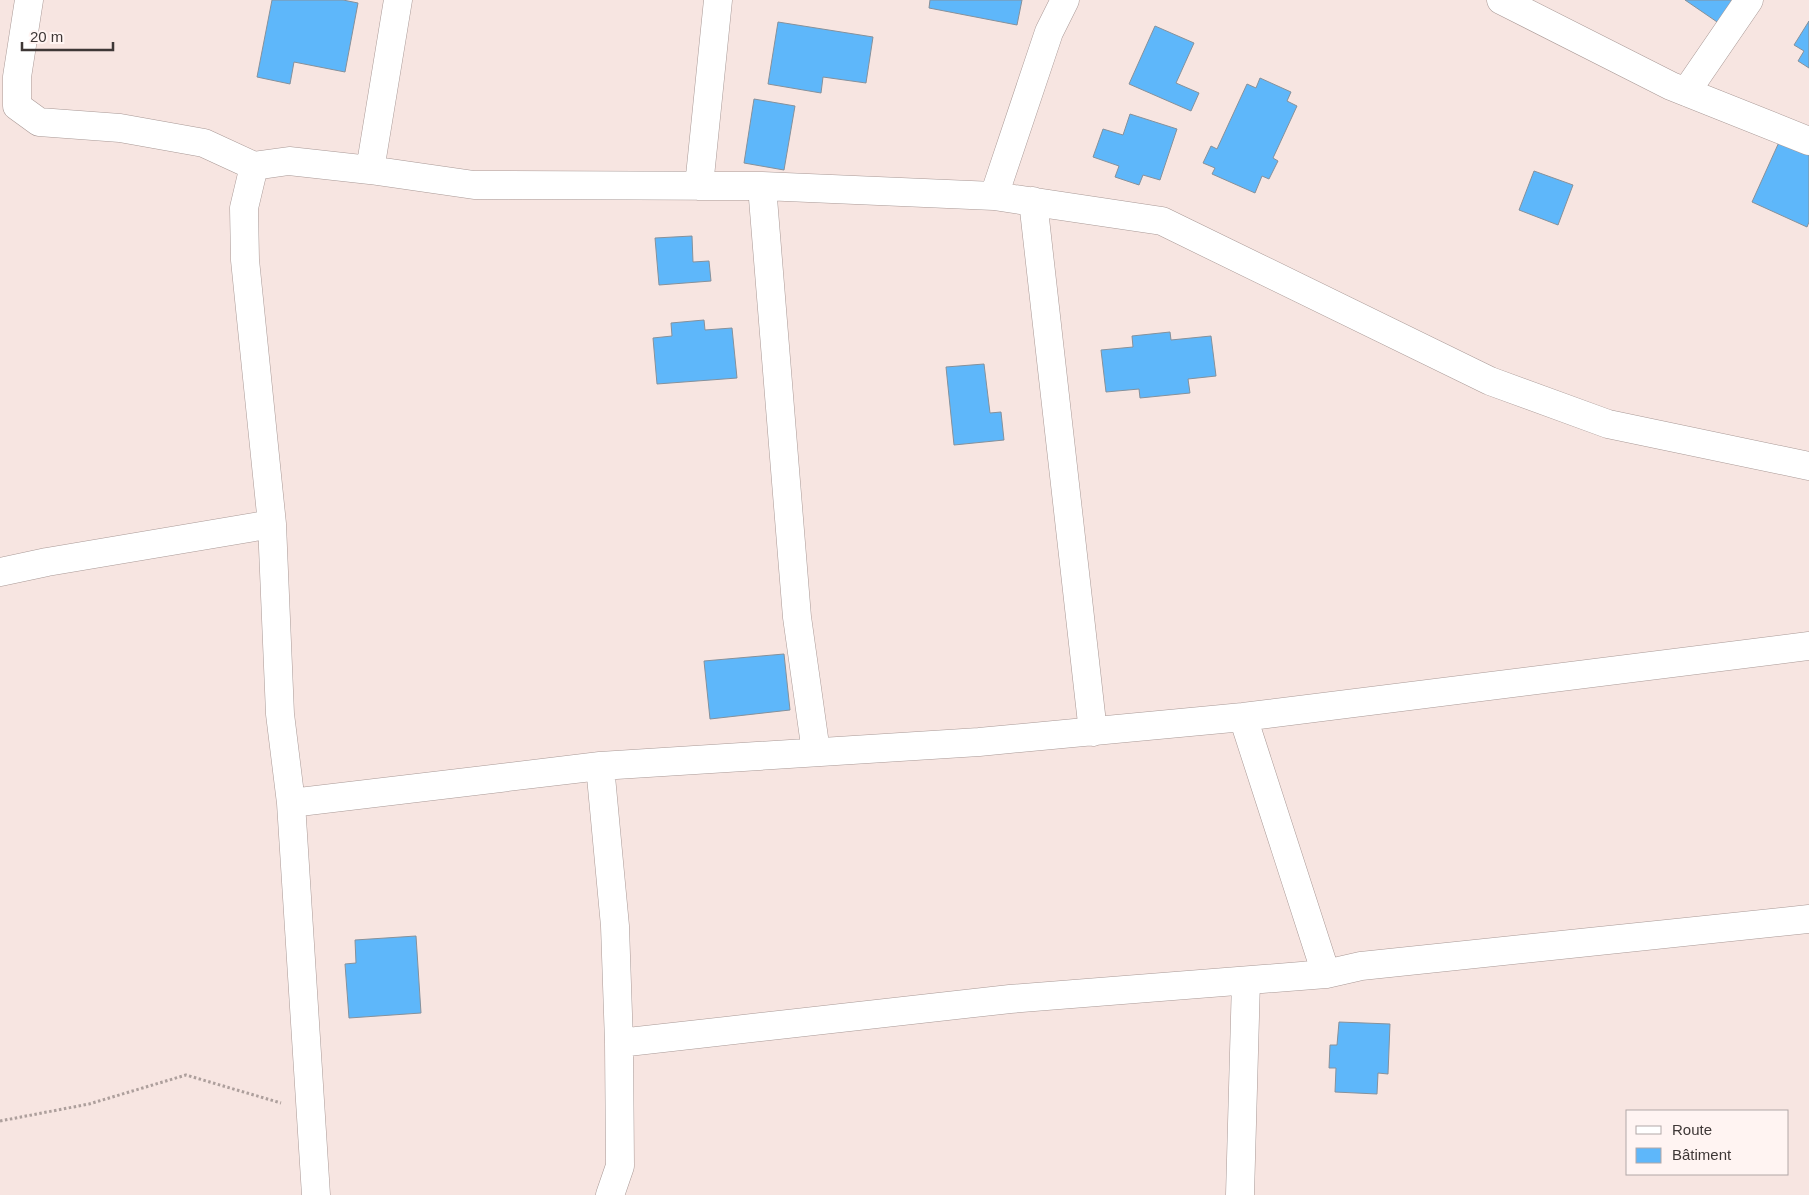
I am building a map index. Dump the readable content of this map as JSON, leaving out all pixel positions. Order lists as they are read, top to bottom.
{
  "legend": ["Route", "Bâtiment"],
  "scale_bar": "20 m"
}
